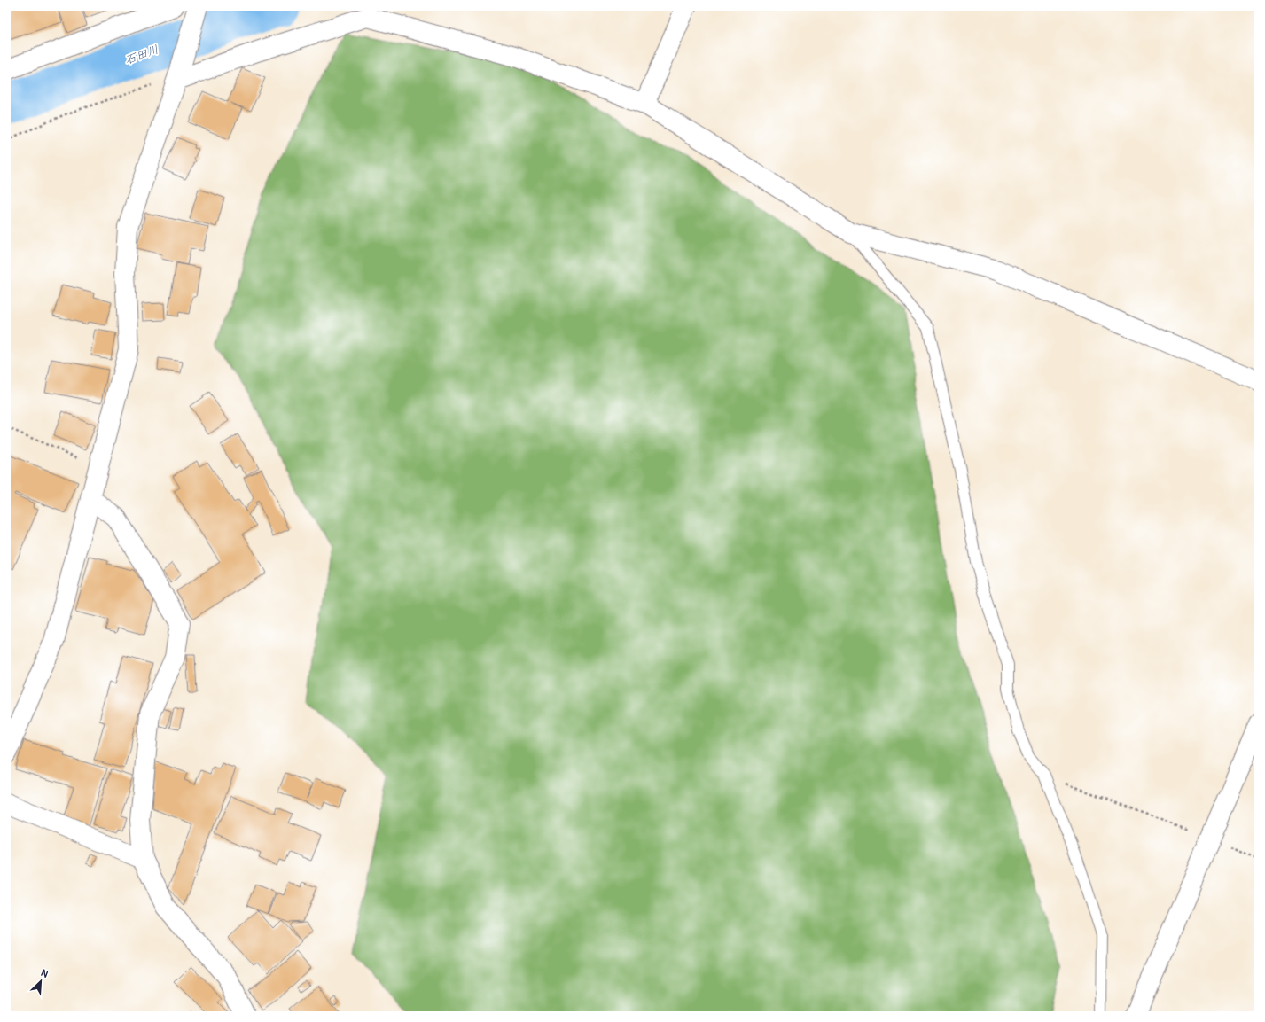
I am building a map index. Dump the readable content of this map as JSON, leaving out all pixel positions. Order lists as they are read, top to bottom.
{
  "water": ["石田川"],
  "north": "top right"
}
